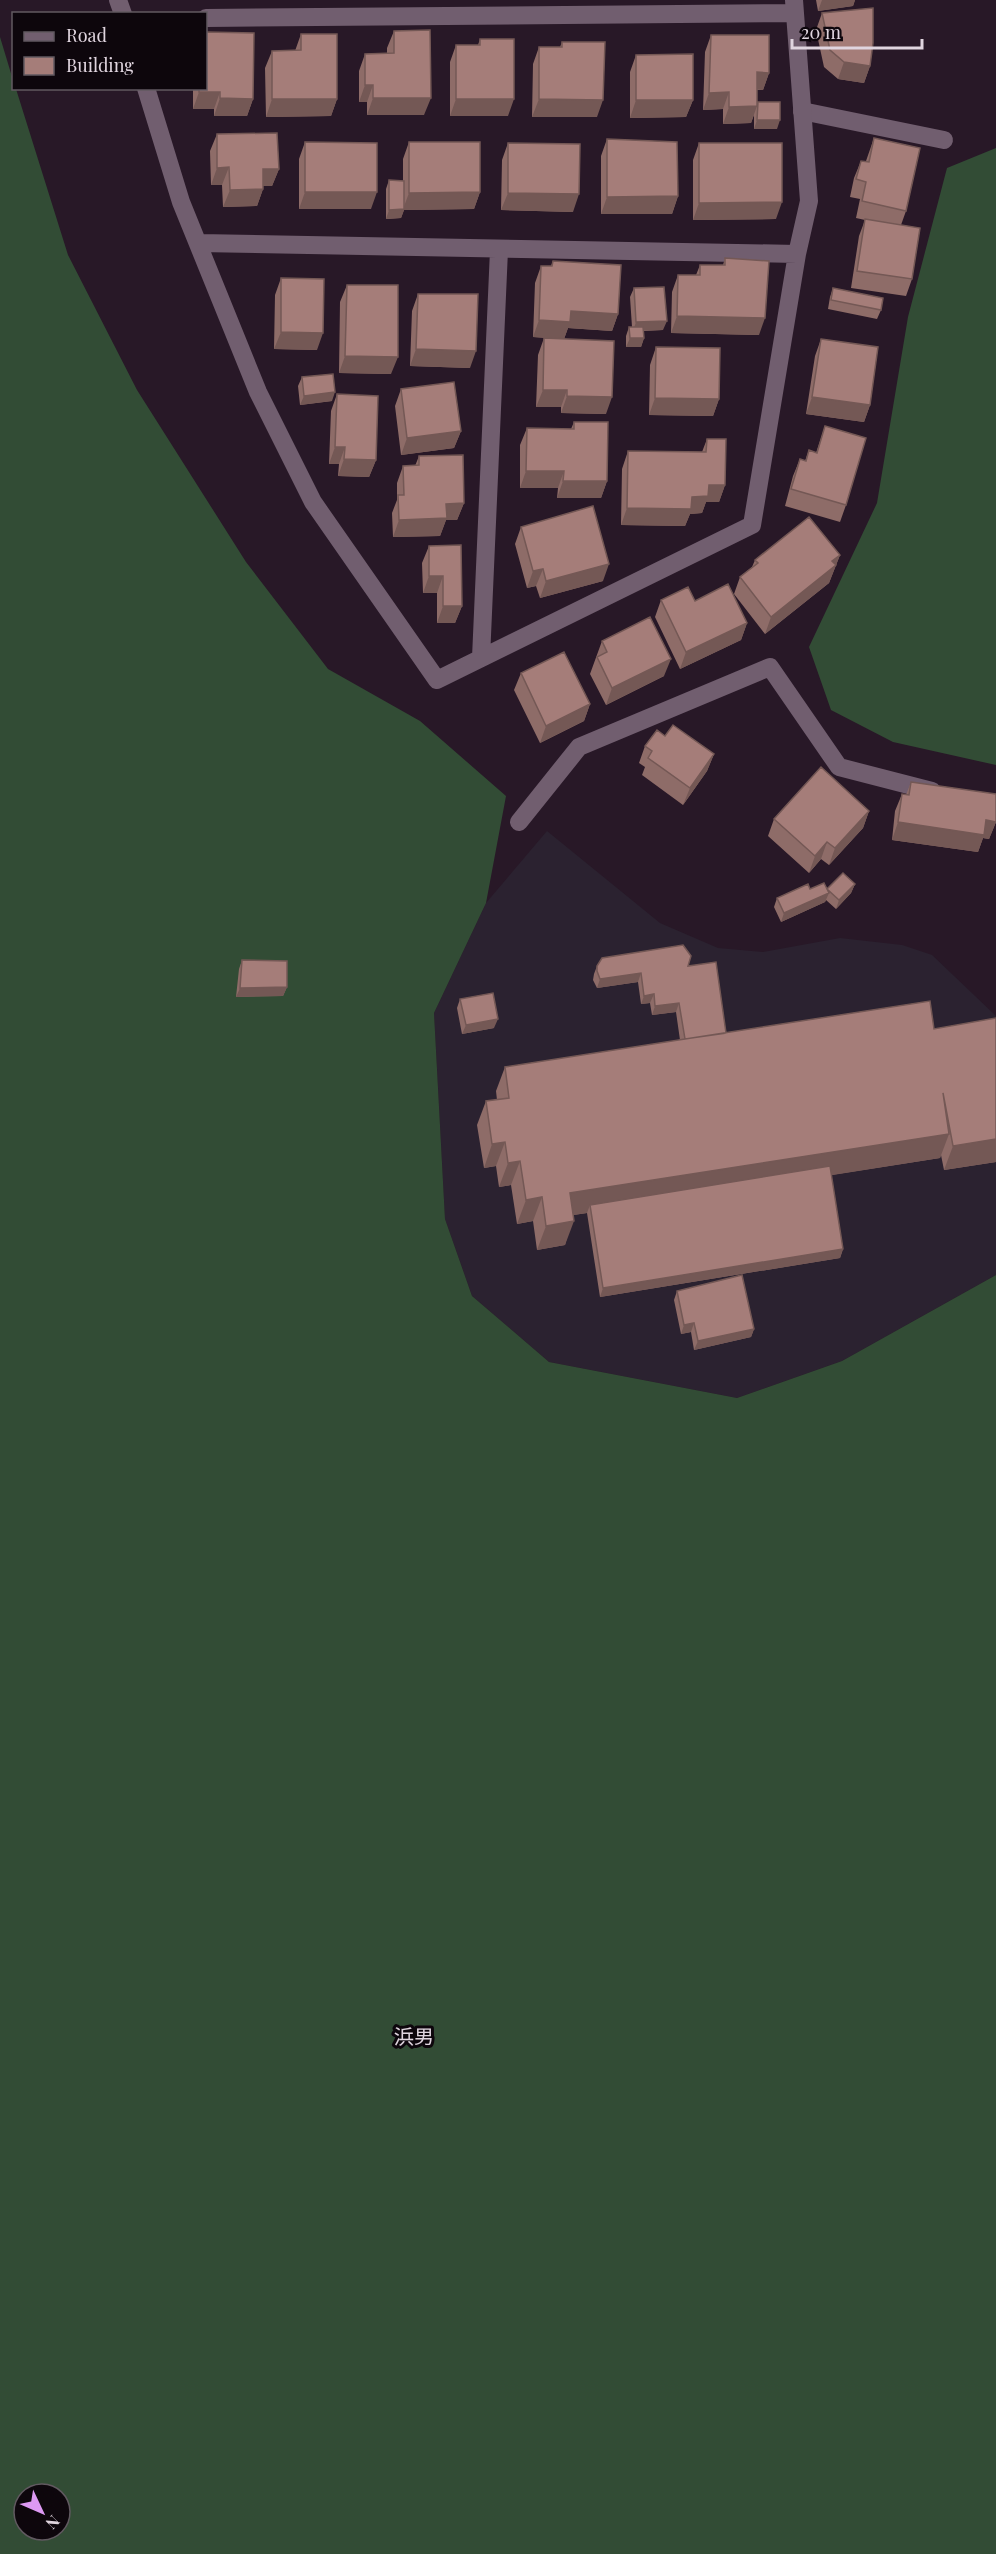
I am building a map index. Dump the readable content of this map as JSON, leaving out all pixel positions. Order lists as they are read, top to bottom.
{
  "districts": ["浜男"],
  "legend": ["Road", "Building"],
  "scale_bar": "20 m",
  "north": "bottom right"
}
